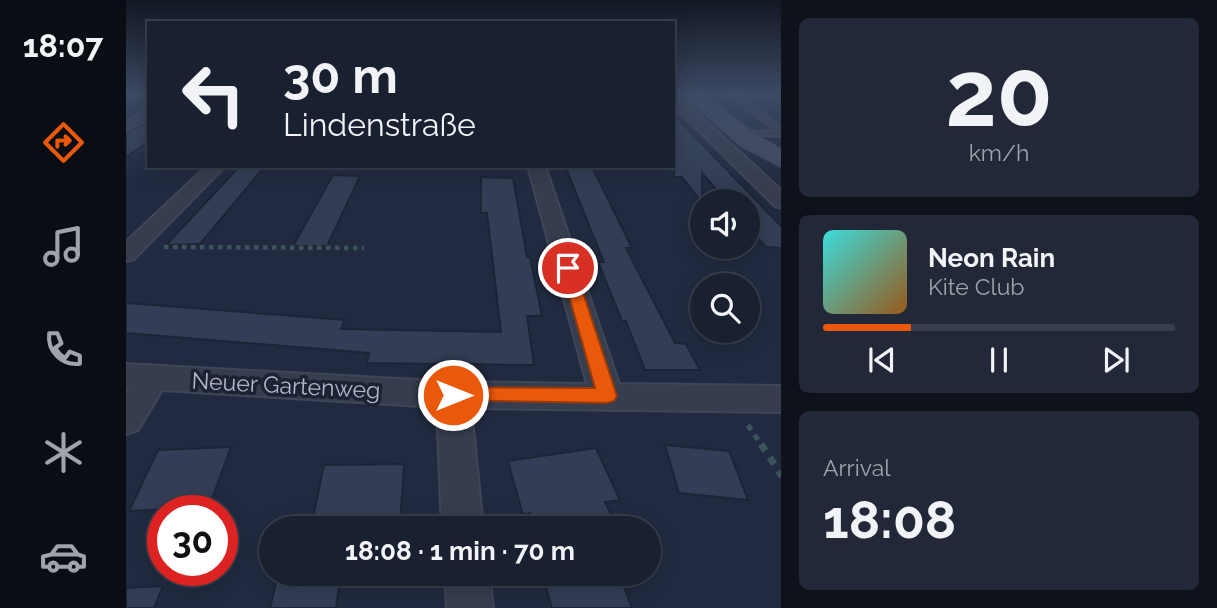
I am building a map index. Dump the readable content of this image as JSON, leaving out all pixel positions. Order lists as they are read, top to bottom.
{
  "streets": {
    "street": ["Neuer Gartenweg"]
  },
  "page": {
    "tabs": "18:07",
    "tile": [
      ["20", "km/h"],
      ["Arrival", "18:08"]
    ],
    "turn": ["30 m", "Lindenstraße"],
    "song": ["Neon Rain", "Kite Club"],
    "limit": "30",
    "trip": "18:08 · 1 min · 70 m"
  }
}
